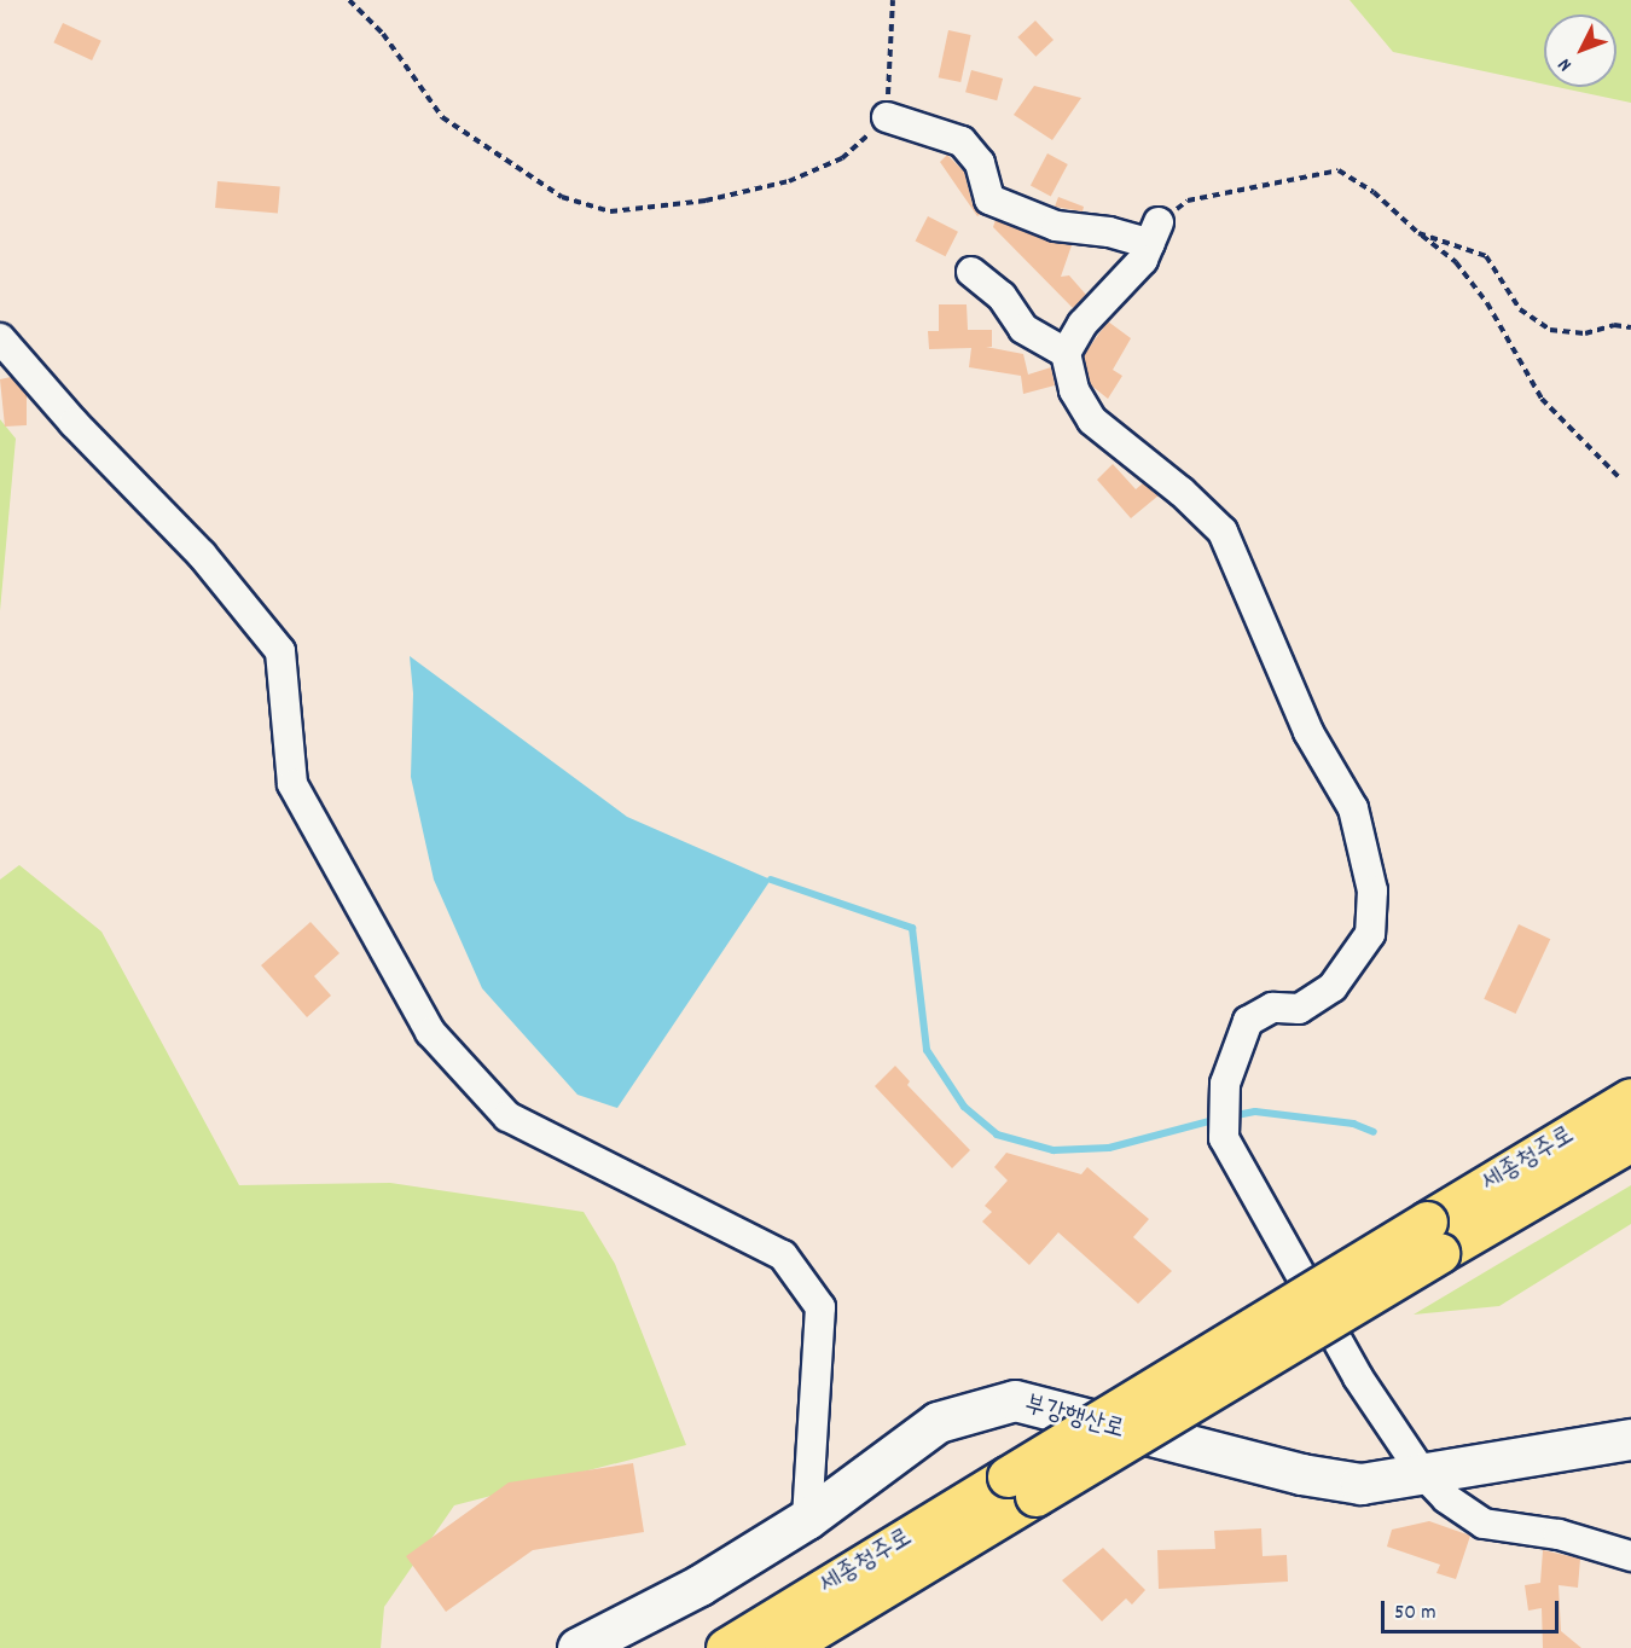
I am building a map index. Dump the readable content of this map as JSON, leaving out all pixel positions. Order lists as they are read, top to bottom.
{
  "streets": {
    "highway": ["세종청주로"],
    "street": ["부강행산로"]
  },
  "scale_bar": "50 m",
  "north": "bottom left"
}
